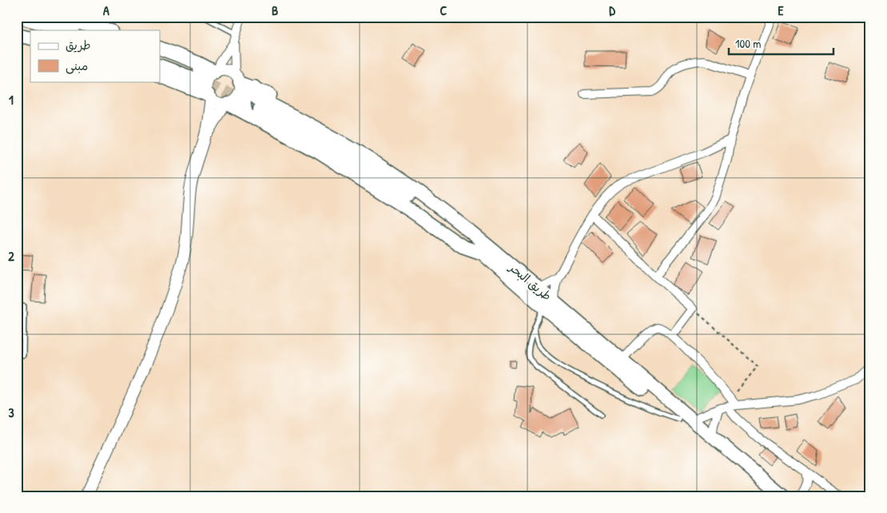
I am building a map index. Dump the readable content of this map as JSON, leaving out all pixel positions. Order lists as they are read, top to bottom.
{
  "streets": {
    "highway": ["طريق البحر"]
  },
  "legend": ["طريق", "مبنى"],
  "scale_bar": "100 m",
  "grid": {
    "columns": [
      "A",
      "B",
      "C",
      "D",
      "E"
    ],
    "rows": ["1", "2", "3"]
  }
}
